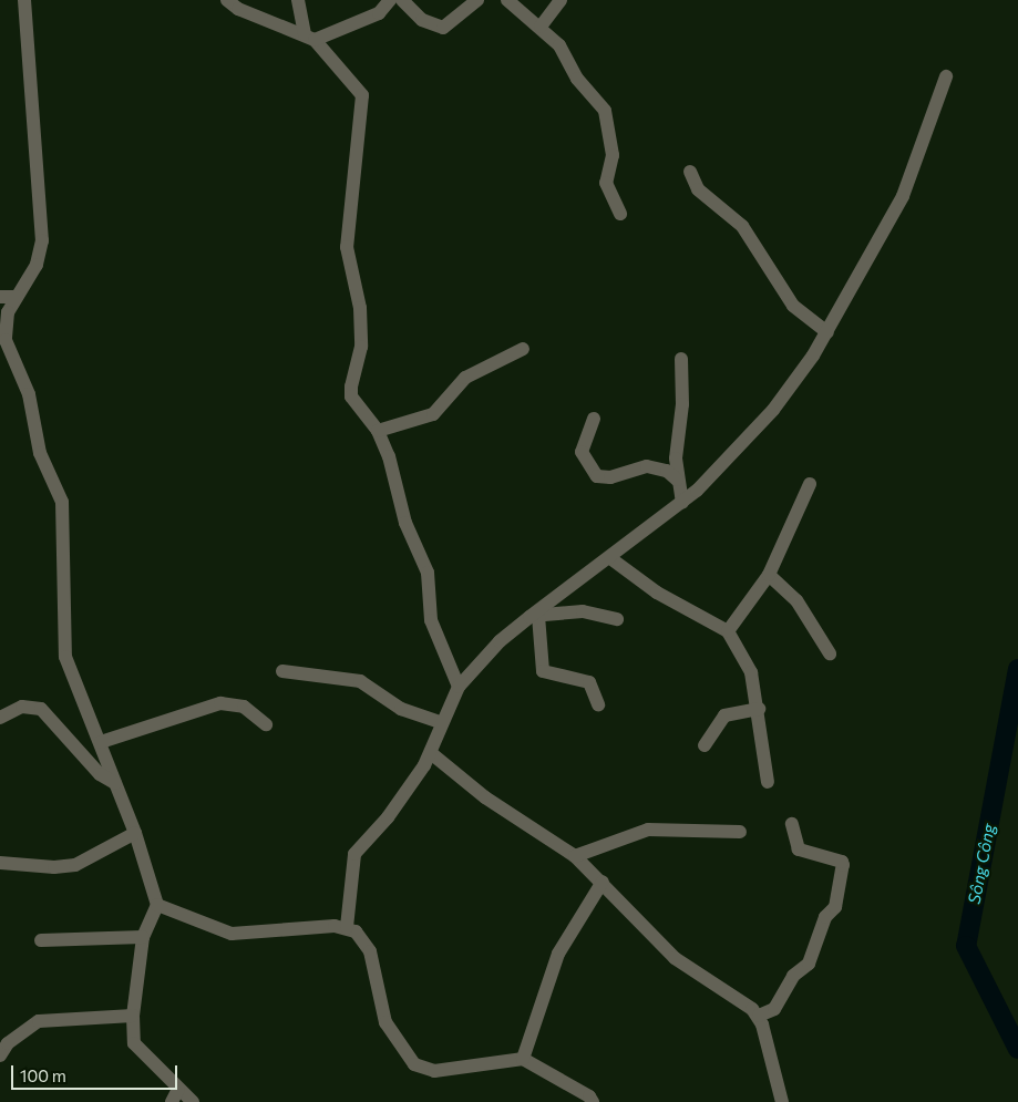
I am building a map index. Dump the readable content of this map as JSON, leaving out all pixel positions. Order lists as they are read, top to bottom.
{
  "water": ["Sông Công"],
  "scale_bar": "100 m"
}
